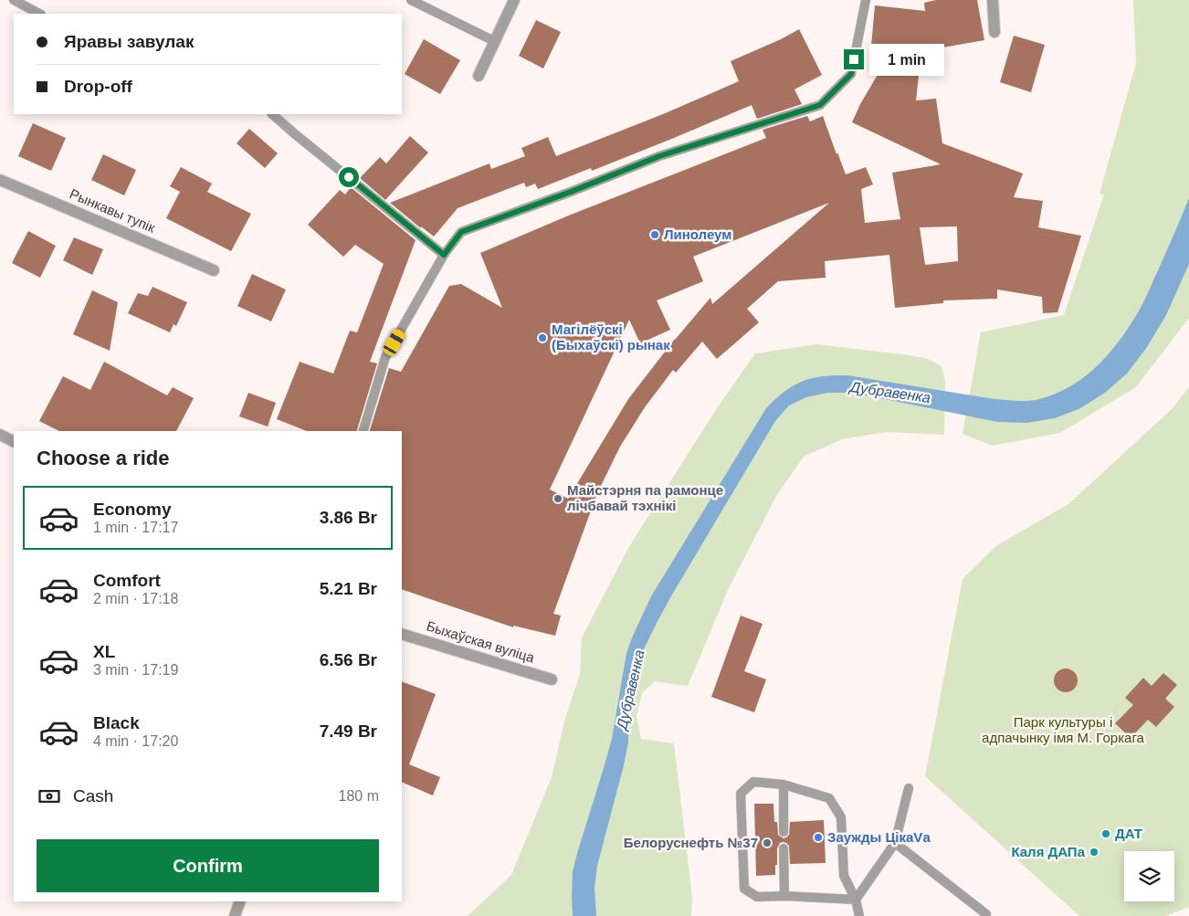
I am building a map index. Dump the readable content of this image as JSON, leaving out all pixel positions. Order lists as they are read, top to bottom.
{
  "streets": {
    "street": ["Рынкавы тупік", "Быхаўская вуліца"]
  },
  "water": ["Дубравенка"],
  "parks": ["Парк культуры і адпачынку імя М. Горкага"],
  "places": [
    "Линолеум",
    "Магілёўскі (Быхаўскі) рынак",
    "Майстэрня па рамонце лічбавай тэхнікі",
    "ДАТ",
    "Заужды ЦікаVа",
    "Белоруснефть №37",
    "Каля ДАПа"
  ],
  "page": {
    "banner": ["Яравы завулак", "Drop-off"],
    "bubble": "1 min",
    "heading": "Choose a ride",
    "list": [
      {
        "name": "Economy",
        "note": "1 min · 17:17",
        "value": "3.86 Br"
      },
      {
        "name": "Comfort",
        "note": "2 min · 17:18",
        "value": "5.21 Br"
      },
      {
        "name": "XL",
        "note": "3 min · 17:19",
        "value": "6.56 Br"
      },
      {
        "name": "Black",
        "note": "4 min · 17:20",
        "value": "7.49 Br"
      }
    ],
    "pay": ["Cash", "180 m"],
    "buttons": "Confirm"
  }
}
